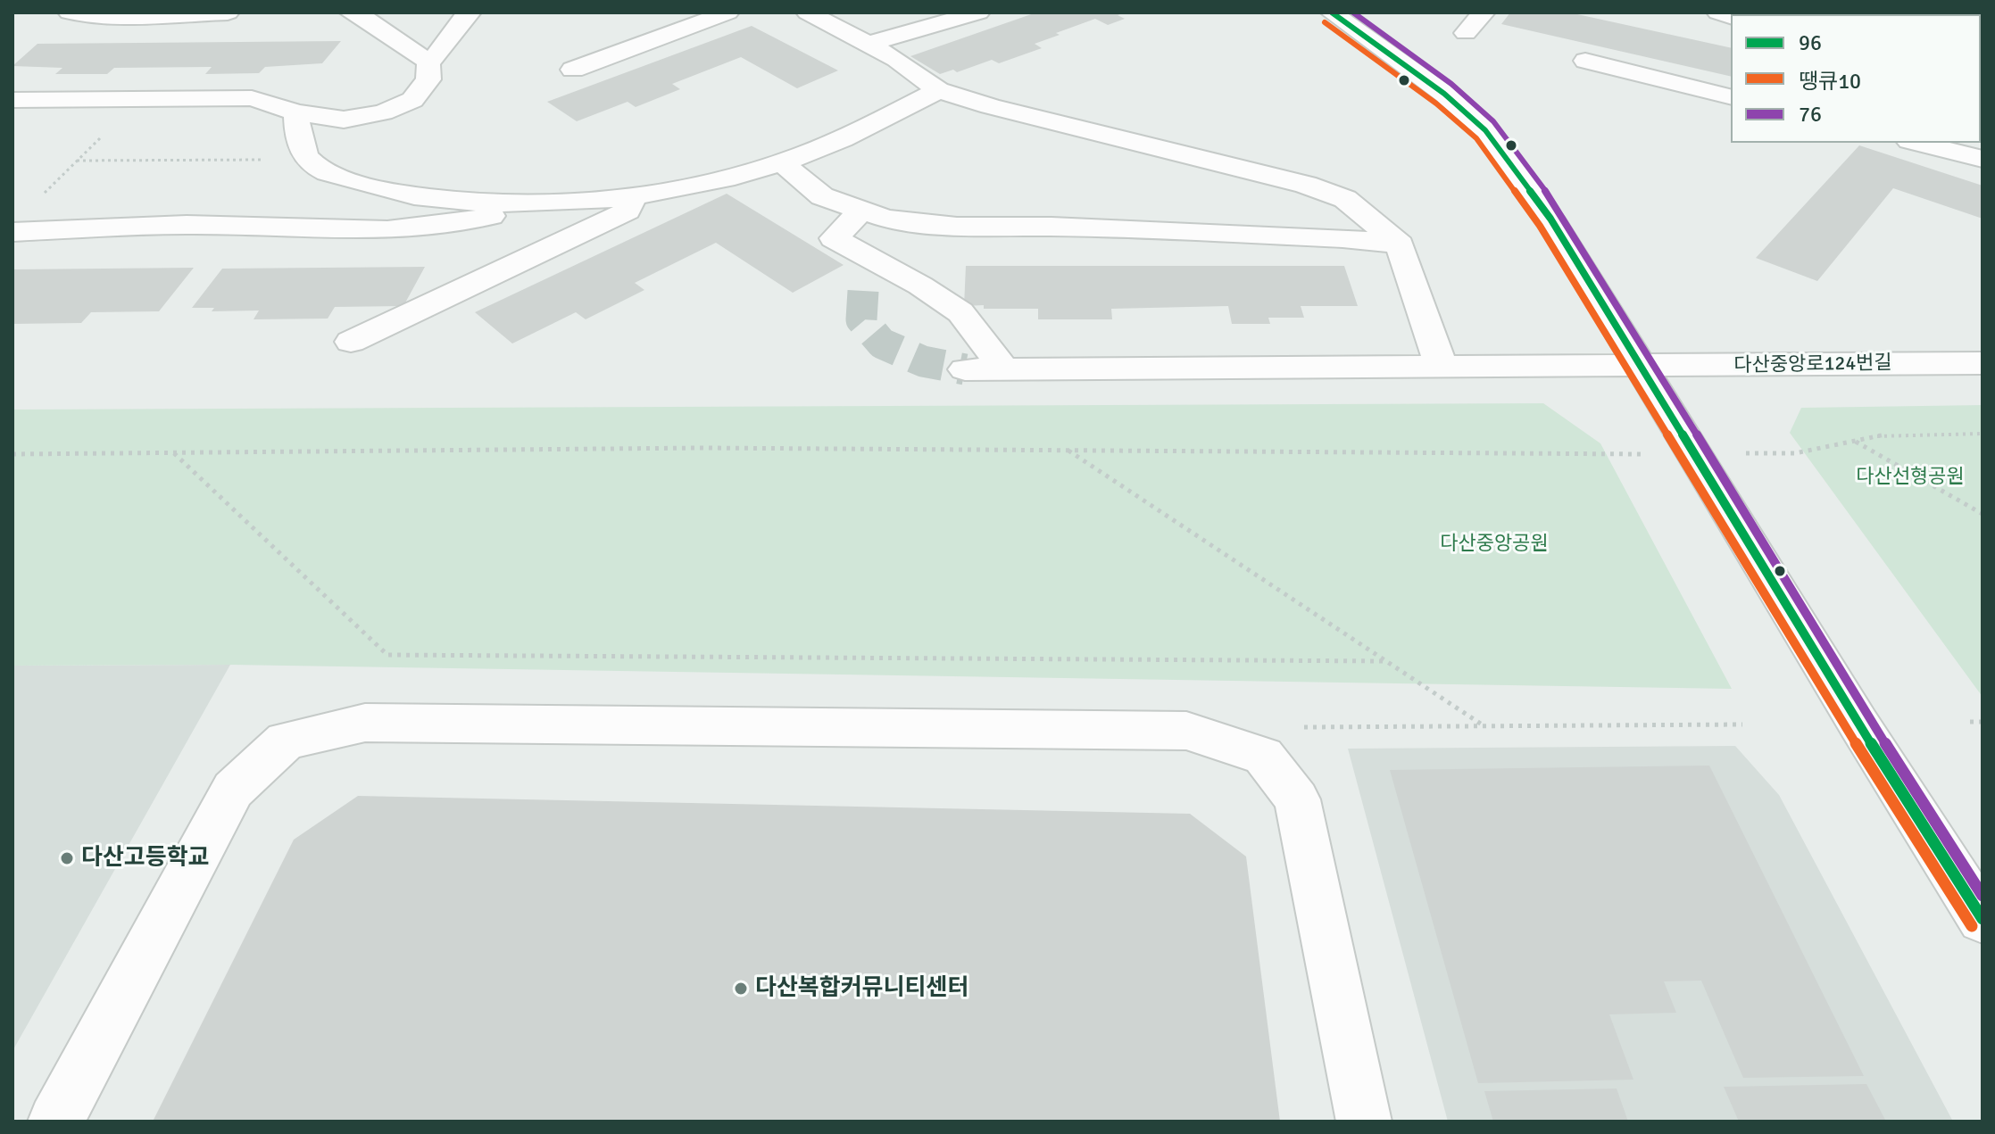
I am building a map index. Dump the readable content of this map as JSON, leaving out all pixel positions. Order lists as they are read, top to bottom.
{
  "streets": {
    "street": ["다산중앙로124번길"]
  },
  "parks": ["다산선형공원", "다산중앙공원"],
  "places": ["다산고등학교", "다산복합커뮤니티센터"],
  "lines": ["transit line 96", "transit line 76", "transit line 땡큐10"],
  "legend": ["96", "땡큐10", "76"]
}
